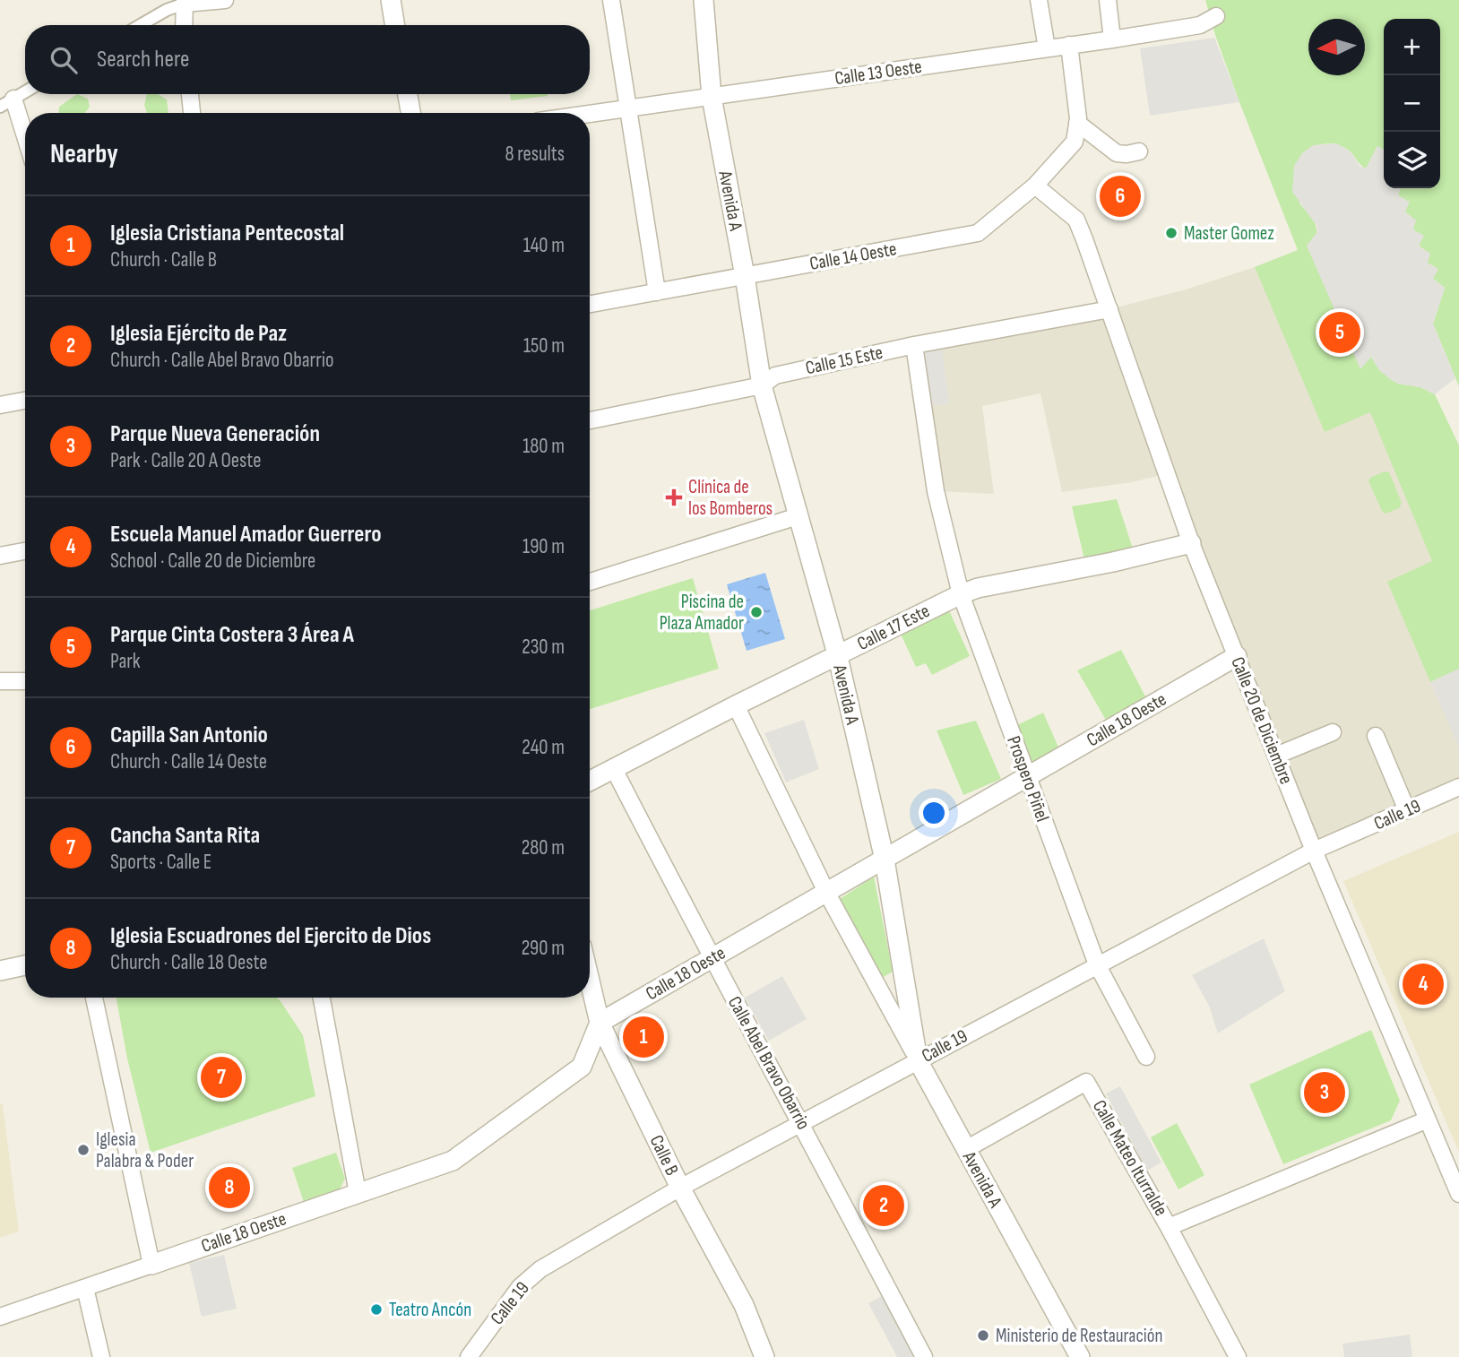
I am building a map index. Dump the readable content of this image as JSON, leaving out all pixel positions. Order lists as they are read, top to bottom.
{
  "streets": {
    "street": [
      "Calle 13 Oeste",
      "Avenida A",
      "Calle 14 Oeste",
      "Calle 15 Este",
      "Calle 17 Este",
      "Calle 18 Oeste",
      "Calle 20 de Diciembre",
      "Prospero Piñel",
      "Calle 19",
      "Calle Abel Bravo Obarrio",
      "Calle B",
      "Calle Mateo Iturralde"
    ]
  },
  "crossings": [
    ["Calle 13 Oeste", "Avenida A"],
    ["Avenida A", "Calle 14 Oeste"],
    ["Avenida A", "Calle 15 Este"],
    ["Avenida A", "Calle 17 Este"],
    ["Avenida A", "Calle 18 Oeste"],
    ["Avenida A", "Calle 19"],
    ["Avenida A", "Calle Mateo Iturralde"],
    ["Calle 14 Oeste", "Calle 20 de Diciembre"],
    ["Calle 15 Este", "Calle 20 de Diciembre"],
    ["Calle 15 Este", "Prospero Piñel"],
    ["Calle 17 Este", "Calle 20 de Diciembre"],
    ["Calle 17 Este", "Prospero Piñel"],
    ["Calle 17 Este", "Calle Abel Bravo Obarrio"],
    ["Calle 18 Oeste", "Calle 20 de Diciembre"],
    ["Calle 18 Oeste", "Prospero Piñel"],
    ["Calle 18 Oeste", "Calle Abel Bravo Obarrio"],
    ["Calle 18 Oeste", "Calle B"],
    ["Calle 20 de Diciembre", "Calle 19"],
    ["Prospero Piñel", "Calle 19"],
    ["Calle 19", "Calle Abel Bravo Obarrio"],
    ["Calle 19", "Calle B"]
  ],
  "places": {
    "other": [
      "Master Gomez",
      "Piscina de Plaza Amador",
      "Iglesia Palabra & Poder",
      "Teatro Ancón",
      "Ministerio de Restauración"
    ],
    "health": ["Clínica de los Bomberos"]
  },
  "north": "left",
  "page": {
    "map_buttons": ["+", "−"],
    "search": "Search here",
    "heading": ["Nearby", "8 results"],
    "pins": [
      "6",
      "5",
      "4",
      "1",
      "7",
      "3",
      "8",
      "2"
    ],
    "list": [
      {
        "mark": "1",
        "name": "Iglesia Cristiana Pentecostal",
        "note": "Church · Calle B",
        "value": "140 m"
      },
      {
        "mark": "2",
        "name": "Iglesia Ejército de Paz",
        "note": "Church · Calle Abel Bravo Obarrio",
        "value": "150 m"
      },
      {
        "mark": "3",
        "name": "Parque Nueva Generación",
        "note": "Park · Calle 20 A Oeste",
        "value": "180 m"
      },
      {
        "mark": "4",
        "name": "Escuela Manuel Amador Guerrero",
        "note": "School · Calle 20 de Diciembre",
        "value": "190 m"
      },
      {
        "mark": "5",
        "name": "Parque Cinta Costera 3 Área A",
        "note": "Park",
        "value": "230 m"
      },
      {
        "mark": "6",
        "name": "Capilla San Antonio",
        "note": "Church · Calle 14 Oeste",
        "value": "240 m"
      },
      {
        "mark": "7",
        "name": "Cancha Santa Rita",
        "note": "Sports · Calle E",
        "value": "280 m"
      },
      {
        "mark": "8",
        "name": "Iglesia Escuadrones del Ejercito de Dios",
        "note": "Church · Calle 18 Oeste",
        "value": "290 m"
      }
    ]
  }
}
